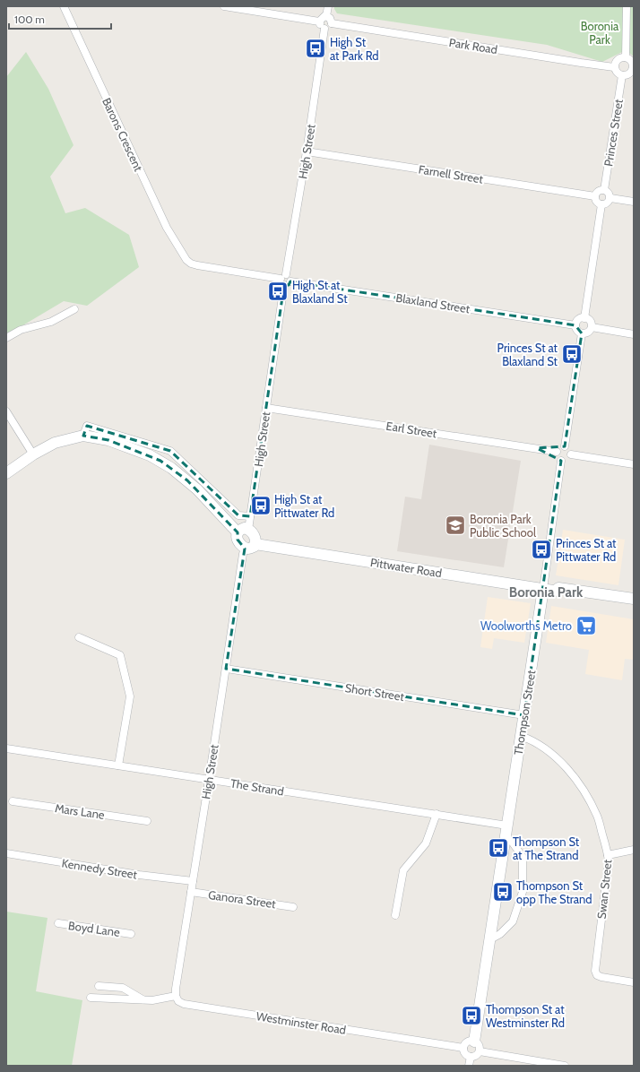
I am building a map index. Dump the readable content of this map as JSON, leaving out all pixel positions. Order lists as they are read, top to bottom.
{
  "streets": {
    "main road": ["Pittwater Road", "Thompson Street"],
    "street": [
      "Park Road",
      "Princes Street",
      "Barons Crescent",
      "High Street",
      "Farnell Street",
      "Blaxland Street",
      "Earl Street",
      "Short Street",
      "The Strand",
      "Mars Lane",
      "Kennedy Street",
      "Swan Street",
      "Ganora Street",
      "Boyd Lane",
      "Westminster Road"
    ]
  },
  "crossings": [
    ["Park Road", "Princes Street"],
    ["Park Road", "High Street"],
    ["Princes Street", "Farnell Street"],
    ["Barons Crescent", "High Street"],
    ["High Street", "Farnell Street"],
    ["High Street", "Blaxland Street"],
    ["High Street", "Earl Street"],
    ["High Street", "Pittwater Road"],
    ["High Street", "Short Street"],
    ["High Street", "The Strand"],
    ["High Street", "Kennedy Street"],
    ["High Street", "Ganora Street"],
    ["High Street", "Westminster Road"],
    ["Pittwater Road", "Thompson Street"],
    ["Short Street", "Thompson Street"],
    ["Thompson Street", "The Strand"],
    ["Thompson Street", "Swan Street"],
    ["Thompson Street", "Westminster Road"]
  ],
  "districts": ["Boronia Park"],
  "parks": ["Boronia Park"],
  "places": {
    "bus stop": [
      "High St at Park Rd",
      "High St at Blaxland St",
      "Princes St at Blaxland St",
      "High St at Pittwater Rd",
      "Princes St at Pittwater Rd",
      "Thompson St at The Strand",
      "Thompson St opp The Strand",
      "Thompson St at Westminster Rd"
    ],
    "school or university": ["Boronia Park Public School"],
    "supermarket": ["Woolworths Metro"]
  },
  "scale_bar": "100 m"
}
